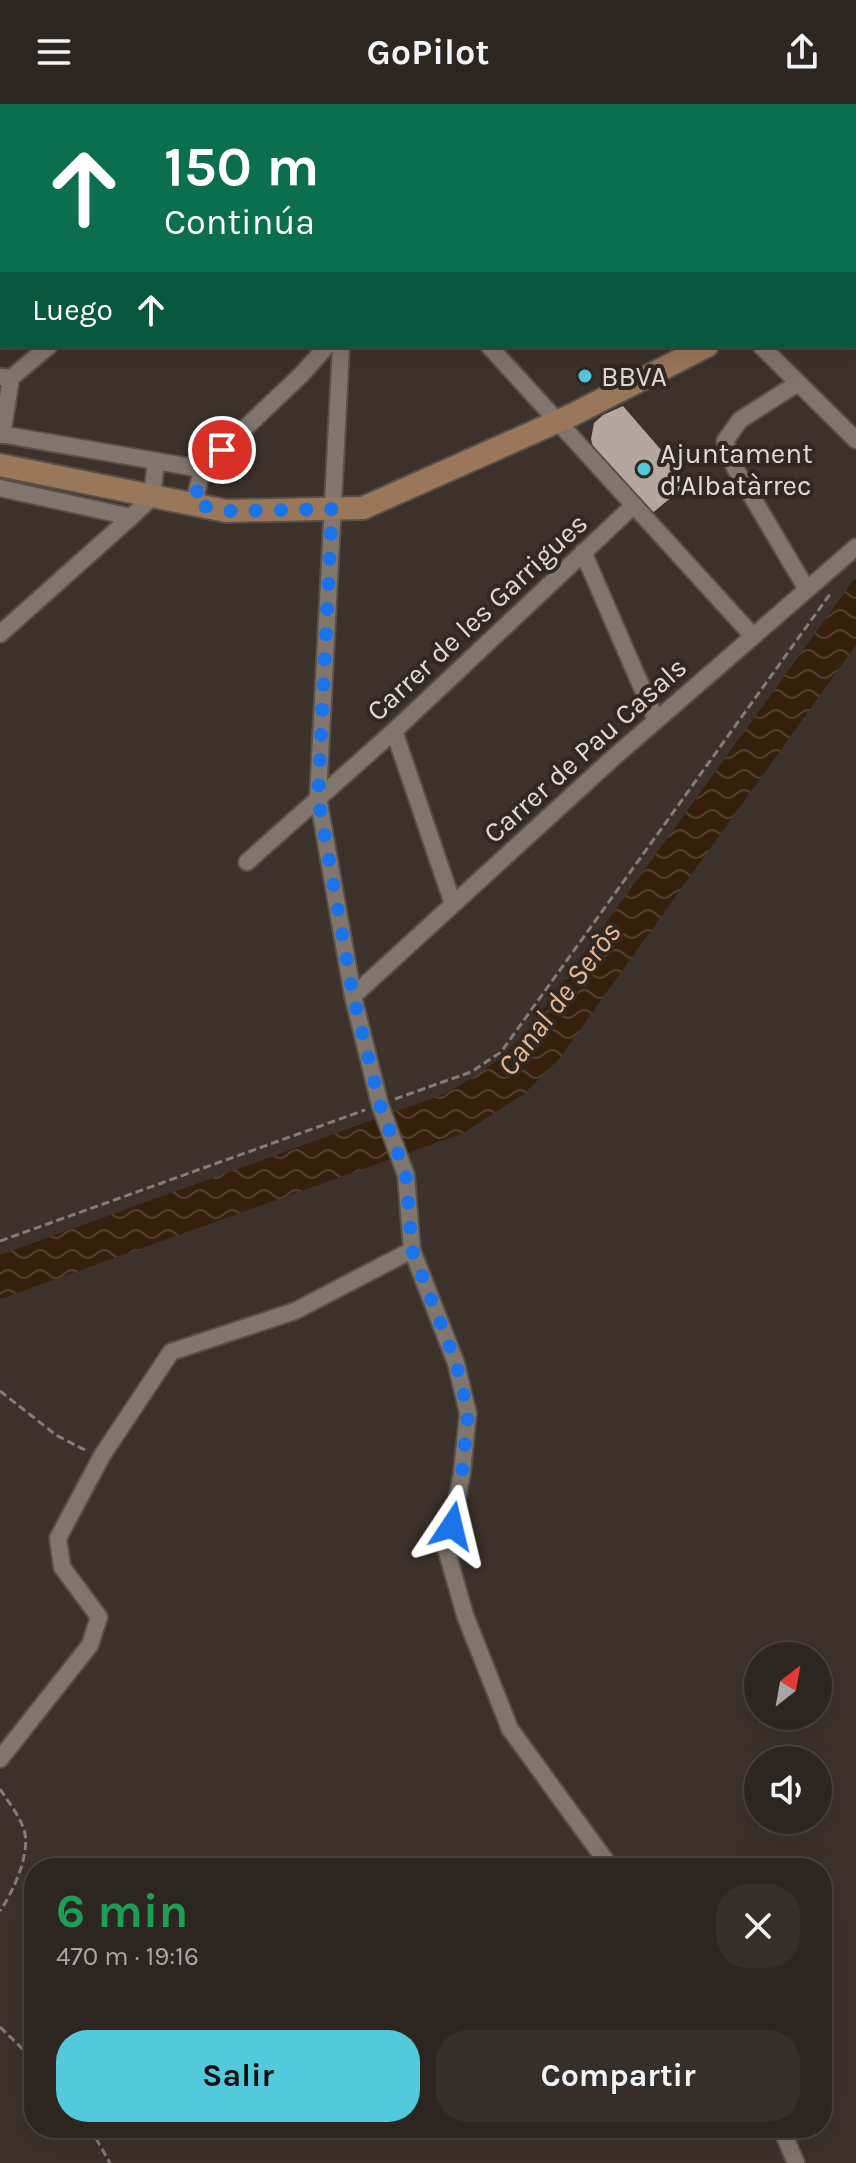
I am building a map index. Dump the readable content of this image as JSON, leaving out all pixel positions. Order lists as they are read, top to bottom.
{
  "streets": {
    "street": ["Carrer de les Garrigues", "Carrer de Pau Casals"]
  },
  "water": ["Canal de Seròs"],
  "places": ["BBVA", "Ajuntament d'Albatàrrec"],
  "north": "top right",
  "page": {
    "header": "GoPilot",
    "turn": ["150 m", "Continúa"],
    "then": "Luego",
    "heading": ["6 min", "470 m · 19:16"],
    "buttons": ["Salir", "Compartir"]
  }
}
